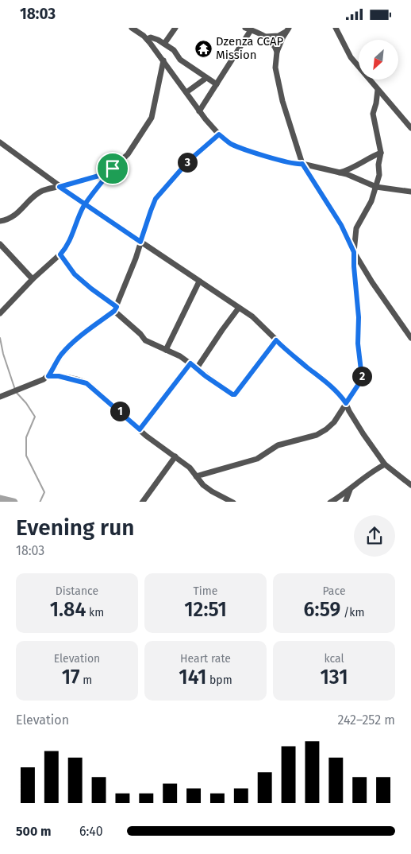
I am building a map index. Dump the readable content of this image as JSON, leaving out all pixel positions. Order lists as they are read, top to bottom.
{
  "places": {
    "temple": ["Dzenza CCAP Mission"]
  },
  "north": "bottom left",
  "page": {
    "status": "18:03",
    "pins": ["3", "2", "1"],
    "heading": ["Evening run", "18:03"],
    "stats": [
      ["Distance", "1.84 km"],
      ["Time", "12:51"],
      ["Pace", "6:59 /km"],
      ["Elevation", "17 m"],
      ["Heart rate", "141 bpm"],
      ["kcal", "131"]
    ],
    "chart": ["Elevation", "242–252 m"],
    "list": [
      {
        "name": "500 m",
        "note": "6:40"
      }
    ]
  }
}
